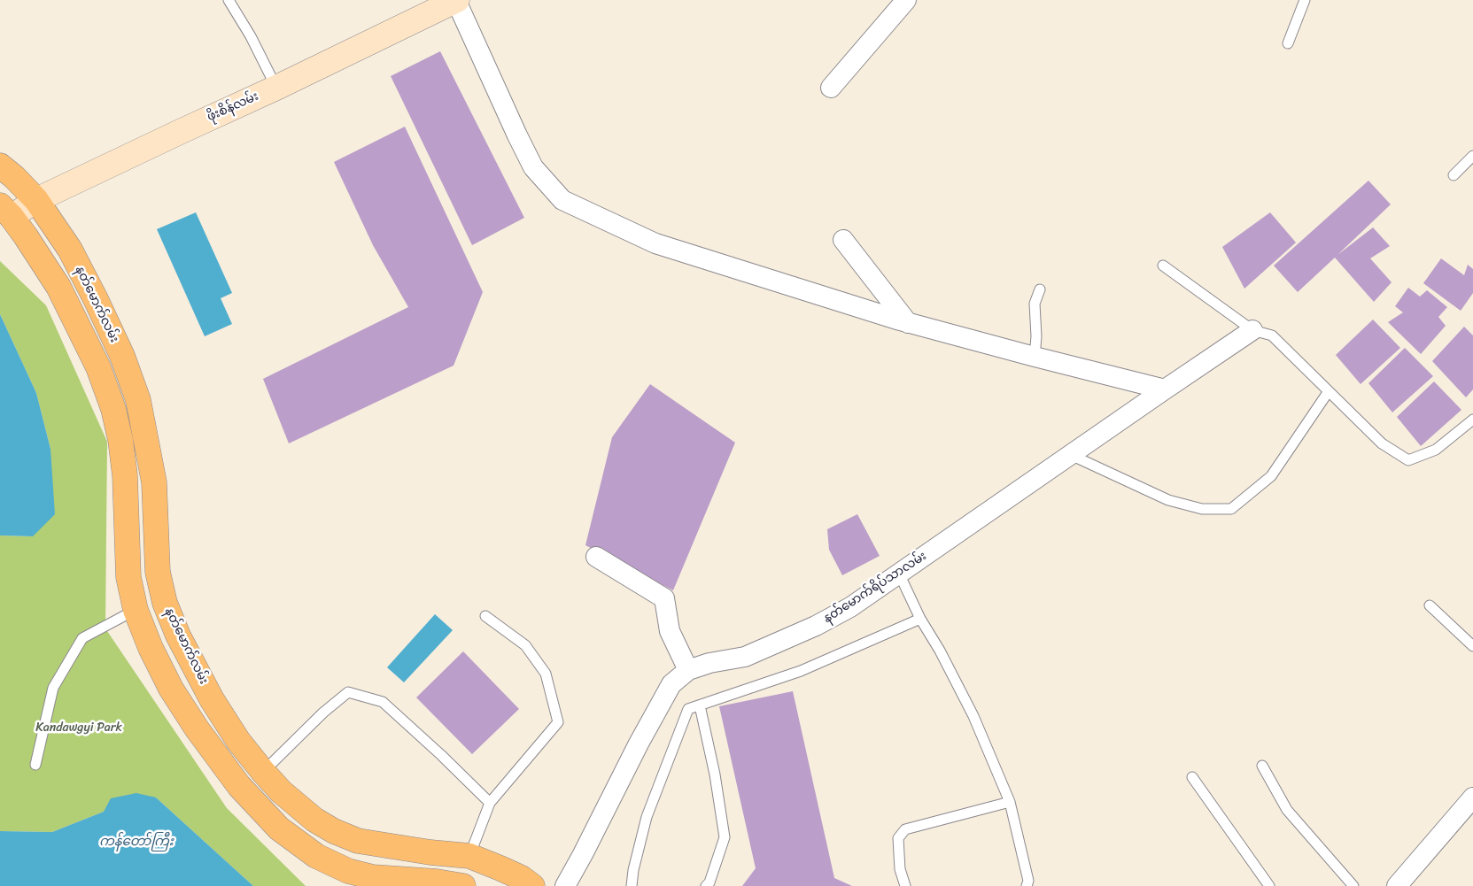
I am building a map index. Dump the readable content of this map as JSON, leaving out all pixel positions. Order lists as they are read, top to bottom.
{
  "streets": {
    "main road": ["ဖိုးစိန်လမ်း", "နတ်မောက်လမ်း"],
    "street": ["နတ်မောက်ရိပ်သာလမ်း"]
  },
  "crossings": [
    ["ဖိုးစိန်လမ်း", "နတ်မောက်လမ်း"]
  ],
  "water": ["ကန်တော်ကြီး"],
  "parks": ["Kandawgyi Park"]
}
